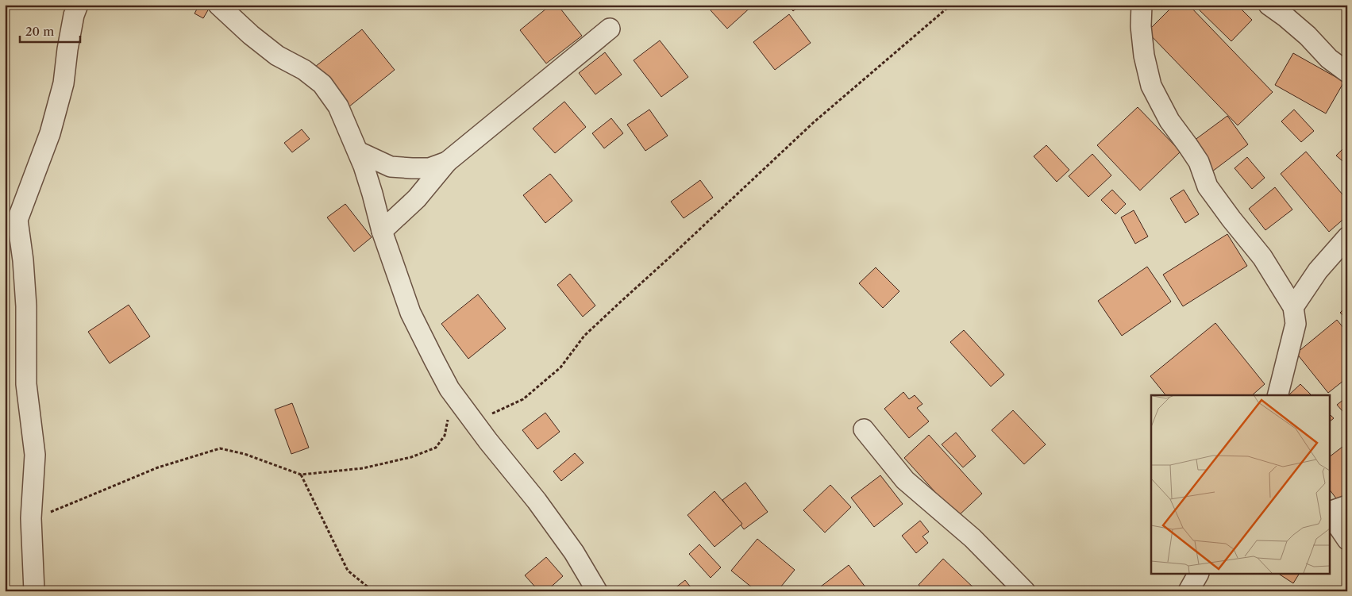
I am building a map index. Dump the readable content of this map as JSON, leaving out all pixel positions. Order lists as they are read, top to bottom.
{
  "scale_bar": "20 m"
}
